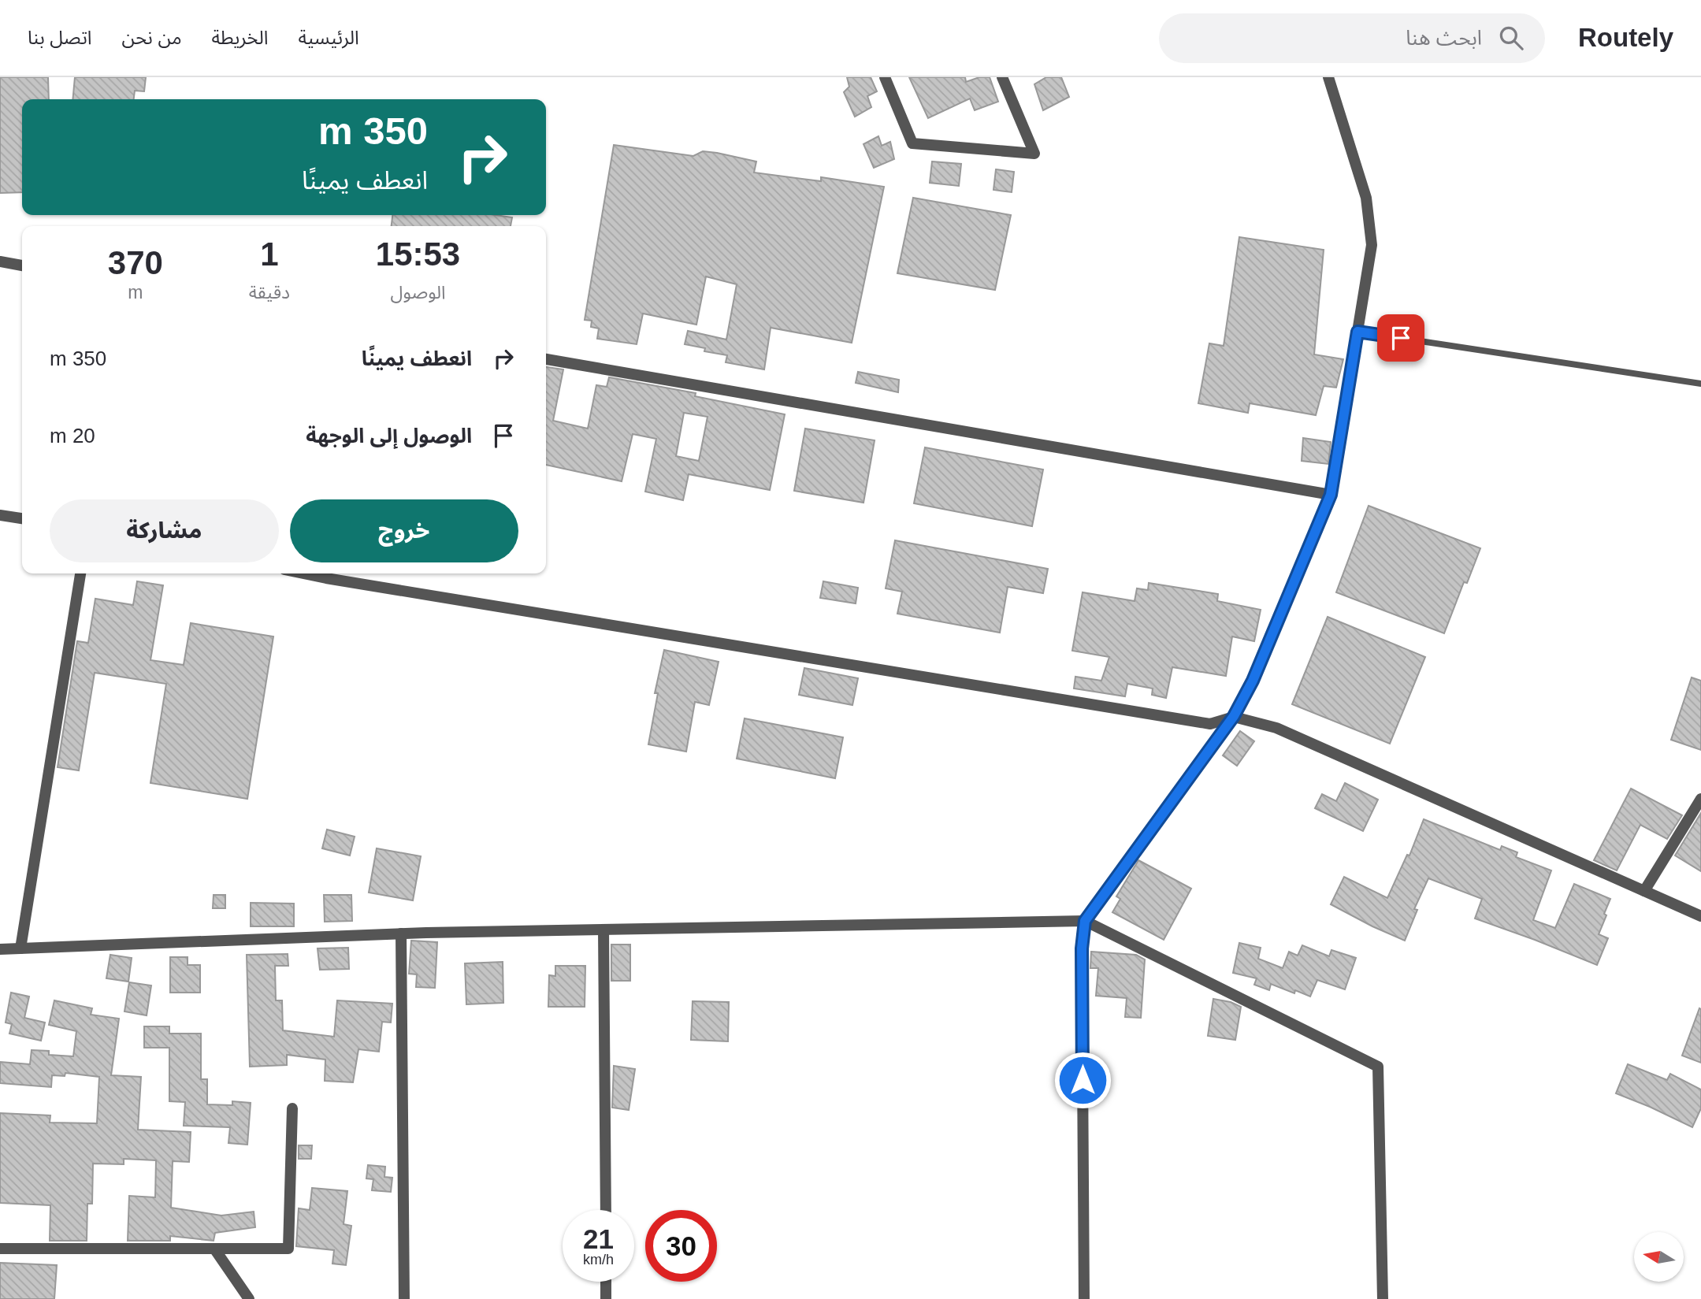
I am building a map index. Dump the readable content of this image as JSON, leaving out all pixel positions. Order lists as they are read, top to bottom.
{
  "north": "left",
  "page": {
    "header": "Routely",
    "search": "ابحث هنا",
    "nav": [
      "الرئيسية",
      "الخريطة",
      "من نحن",
      "اتصل بنا"
    ],
    "turn": ["350 m", "انعطف يمينًا"],
    "eta": [
      "15:53",
      "الوصول",
      "1",
      "دقيقة",
      "370",
      "m"
    ],
    "list": [
      {
        "name": "انعطف يمينًا",
        "value": "350 m"
      },
      {
        "name": "الوصول إلى الوجهة",
        "value": "20 m"
      }
    ],
    "buttons": ["خروج", "مشاركة"],
    "speed": "21 km/h",
    "limit": "30"
  }
}
